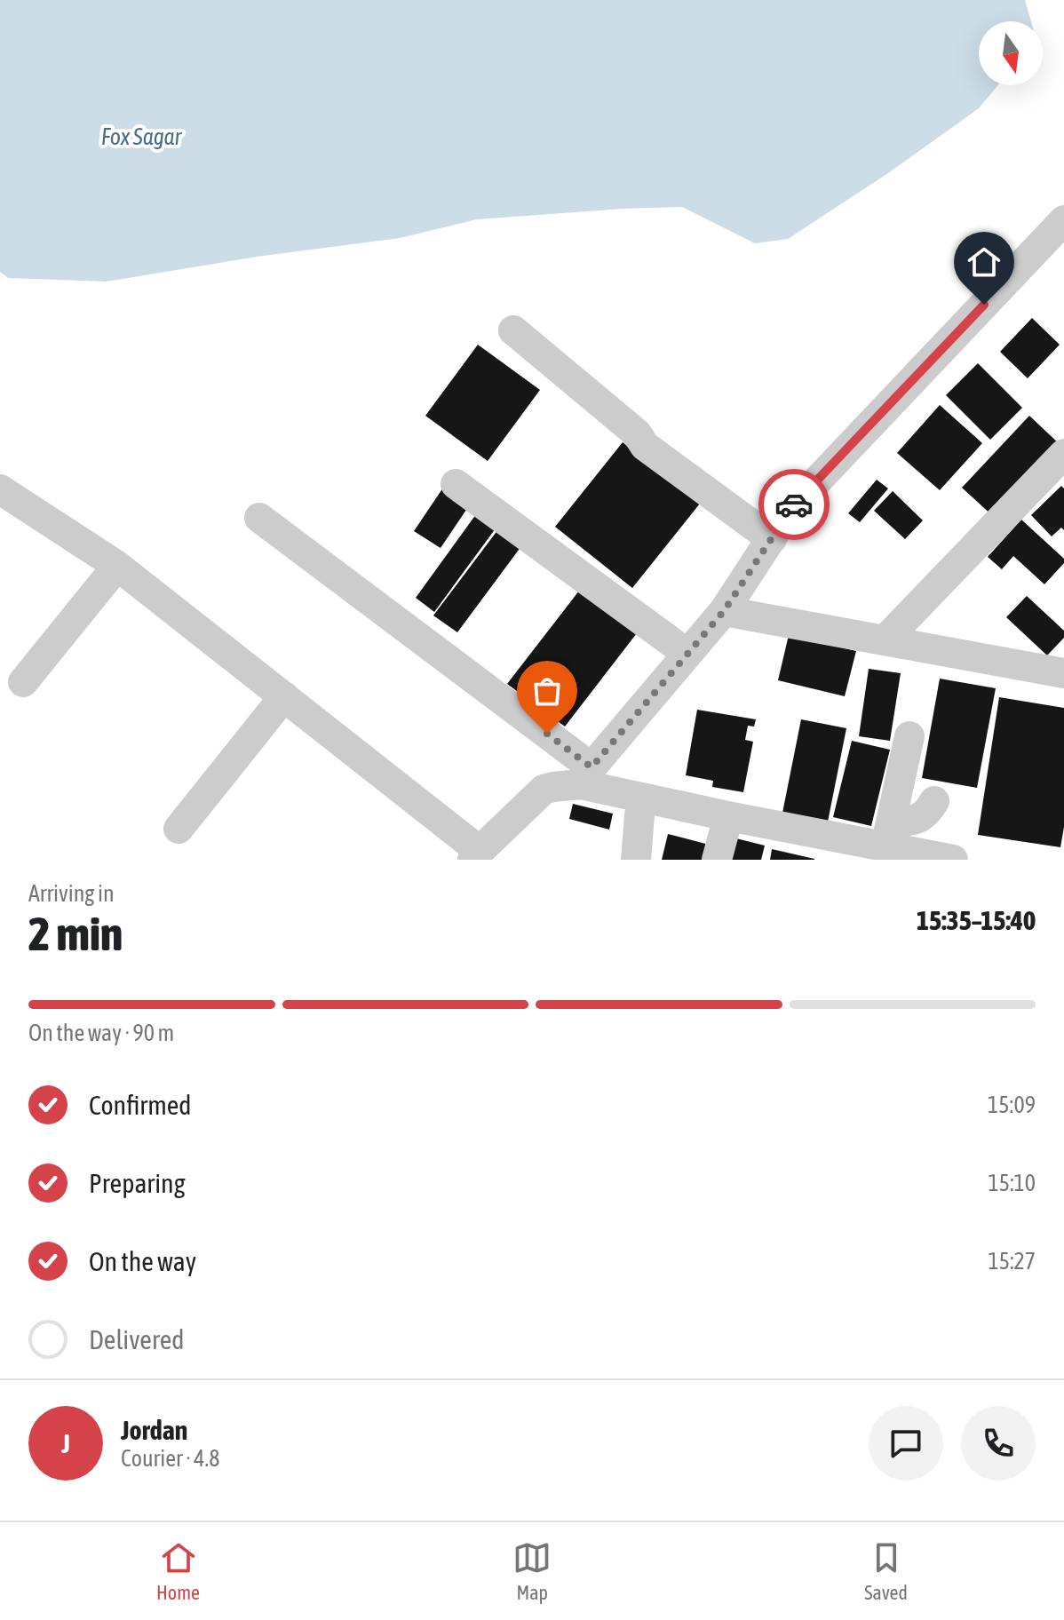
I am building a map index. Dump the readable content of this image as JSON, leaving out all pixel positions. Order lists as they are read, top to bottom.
{
  "water": ["Fox Sagar"],
  "north": "bottom",
  "page": {
    "heading": ["2 min", "Arriving in", "15:35–15:40"],
    "panel": ["Jordan", "Courier · 4.8"],
    "bar": "On the way · 90 m",
    "list": [
      ["Confirmed", "15:09"],
      ["Preparing", "15:10"],
      ["On the way", "15:27"],
      "Delivered"
    ],
    "round": "J",
    "tabs": ["Home", "Map", "Saved"]
  }
}
